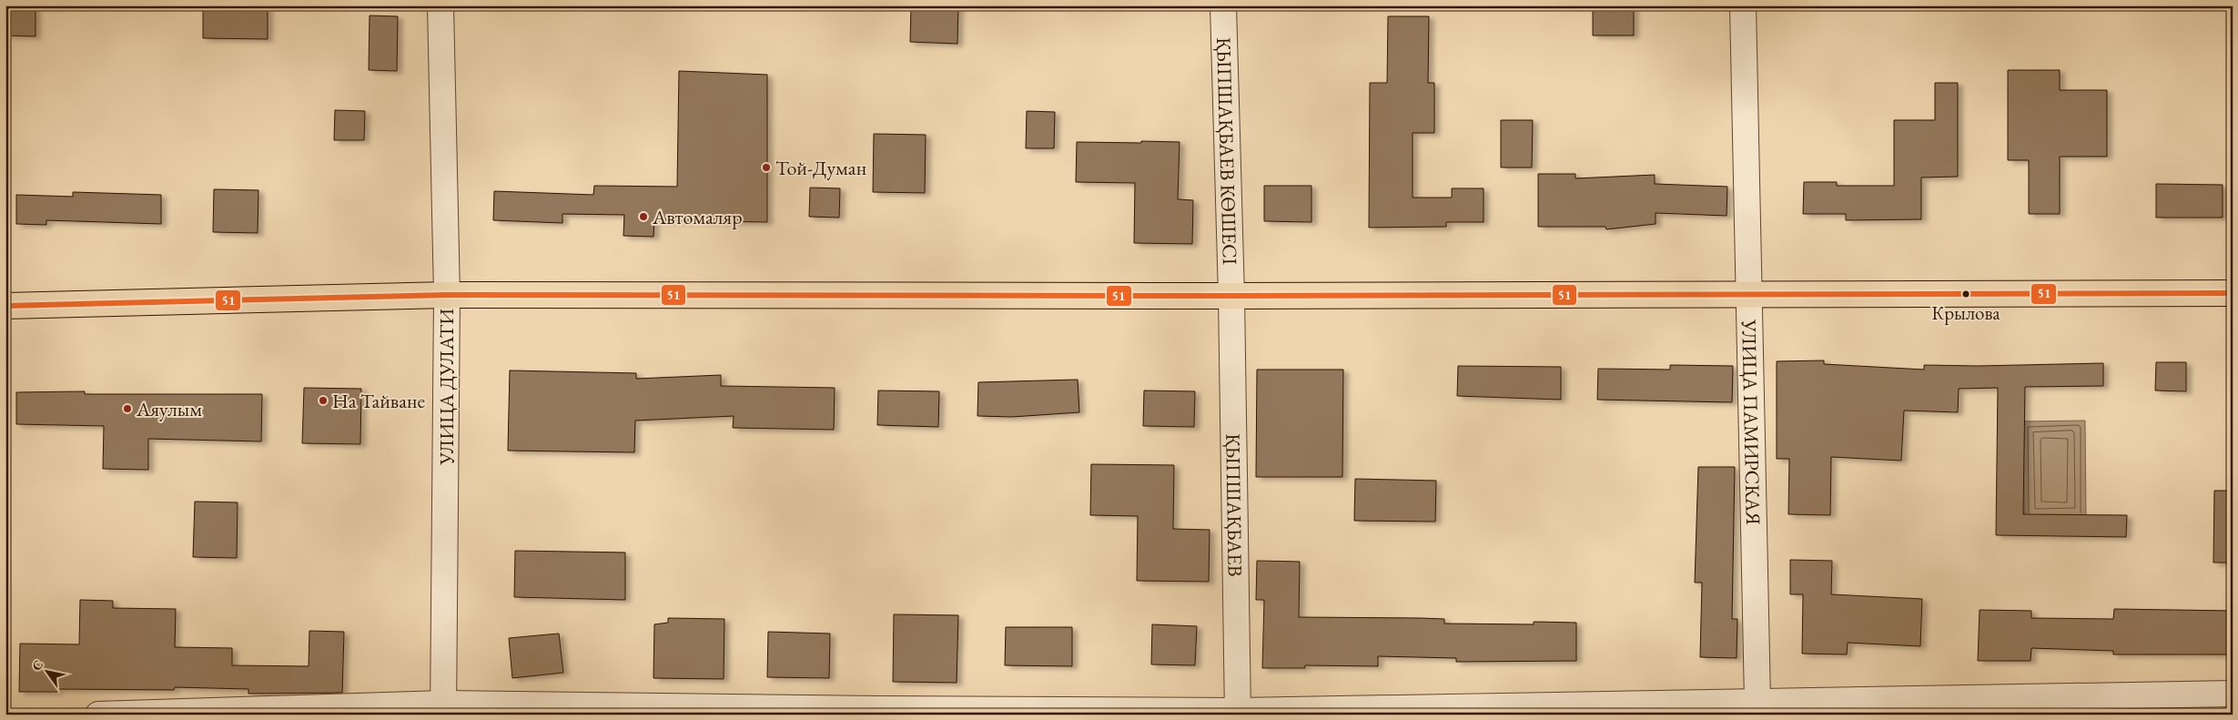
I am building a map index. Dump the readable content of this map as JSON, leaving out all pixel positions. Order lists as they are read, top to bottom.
{
  "streets": {
    "street": [
      "ҚЫПШАҚБАЕВ КӨШЕСІ",
      "УЛИЦА ДУЛАТИ",
      "УЛИЦА ПАМИРСКАЯ",
      "ҚЫПШАҚБАЕВ"
    ]
  },
  "crossings": [
    ["ҚЫПШАҚБАЕВ КӨШЕСІ", "ҚЫПШАҚБАЕВ"]
  ],
  "places": [
    "Той-Думан",
    "Автомаляр",
    "Крылова",
    "На Тайване",
    "Аяулым"
  ],
  "lines": ["transit line 51"],
  "north": "top left"
}
